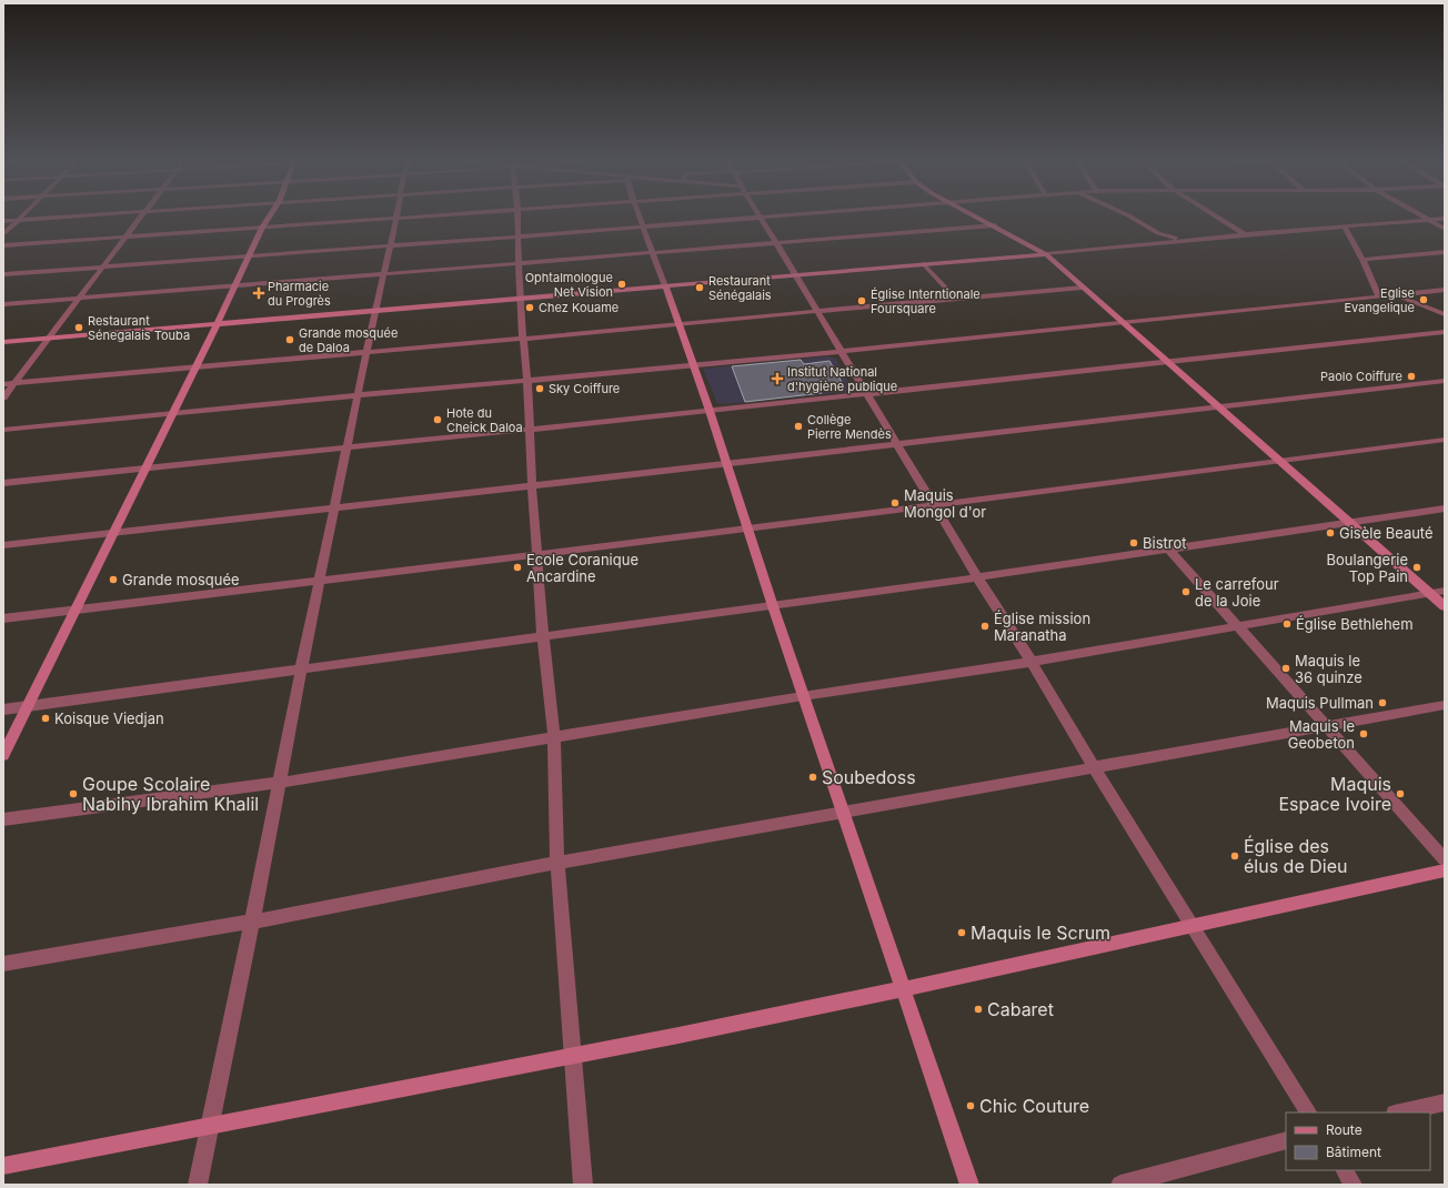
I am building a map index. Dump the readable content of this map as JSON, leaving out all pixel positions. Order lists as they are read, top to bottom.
{
  "places": {
    "other": [
      "Ophtalmologue Net Vision",
      "Restaurant Sénégalais",
      "Eglise Evangelique",
      "Église Interntionale Foursquare",
      "Chez Kouame",
      "Restaurant Sénegalais Touba",
      "Grande mosquée de Daloa",
      "Paolo Coiffure",
      "Sky Coiffure",
      "Hote du Cheick Daloa",
      "Collège Pierre Mendès",
      "Maquis Mongol d'or",
      "Gisèle Beauté",
      "Bistrot",
      "Ecole Coranique Ancardine",
      "Boulangerie Top Pain",
      "Grande mosquée",
      "Le carrefour de la Joie",
      "Église Bethlehem",
      "Église mission Maranatha",
      "Maquis le 36 quinze",
      "Maquis Pullman",
      "Koisque Viedjan",
      "Maquis le Geobeton",
      "Soubedoss",
      "Goupe Scolaire Nabihy Ibrahim Khalil",
      "Maquis Espace Ivoire",
      "Église des élus de Dieu",
      "Maquis le Scrum",
      "Cabaret",
      "Chic Couture"
    ],
    "health": ["Pharmacie du Progrès", "Institut National d'hygiène publique"]
  },
  "legend": ["Route", "Bâtiment"]
}
